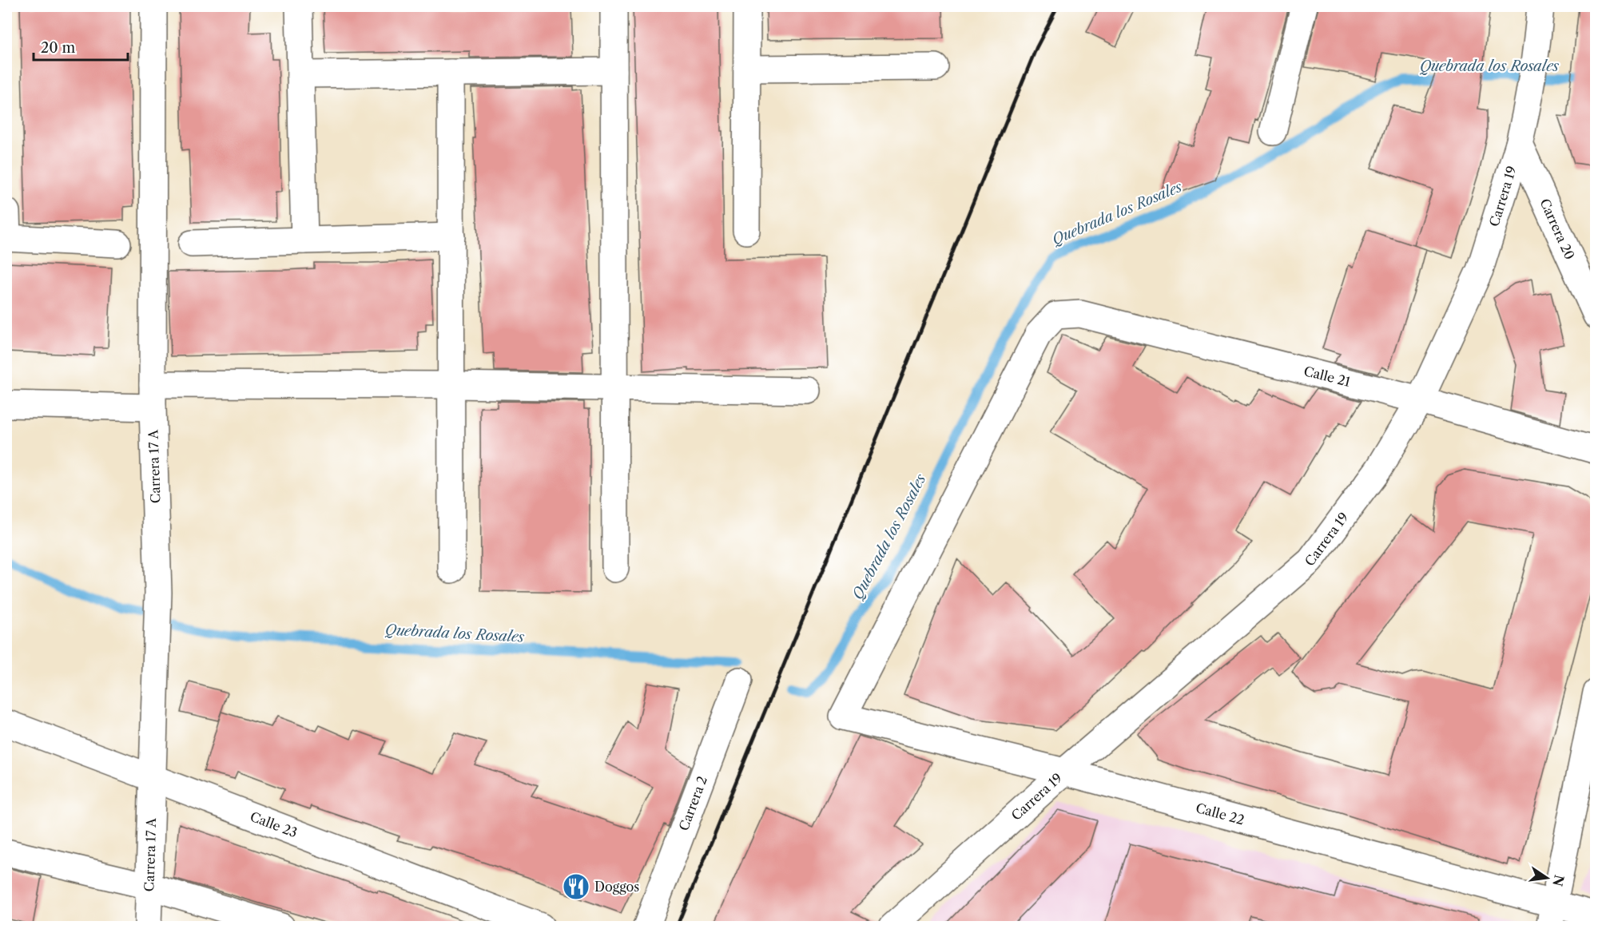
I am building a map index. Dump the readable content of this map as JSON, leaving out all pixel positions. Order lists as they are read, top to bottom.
{
  "streets": {
    "street": [
      "Carrera 19",
      "Carrera 20",
      "Calle 21",
      "Carrera 17 A",
      "Carrera 2",
      "Calle 22",
      "Calle 23"
    ]
  },
  "crossings": [
    ["Carrera 19", "Carrera 20"],
    ["Carrera 19", "Calle 21"],
    ["Carrera 19", "Calle 22"],
    ["Calle 21", "Calle 22"],
    ["Carrera 17 A", "Calle 23"]
  ],
  "water": ["Quebrada los Rosales"],
  "places": {
    "restaurant": ["Doggos"]
  },
  "scale_bar": "20 m",
  "north": "right"
}
